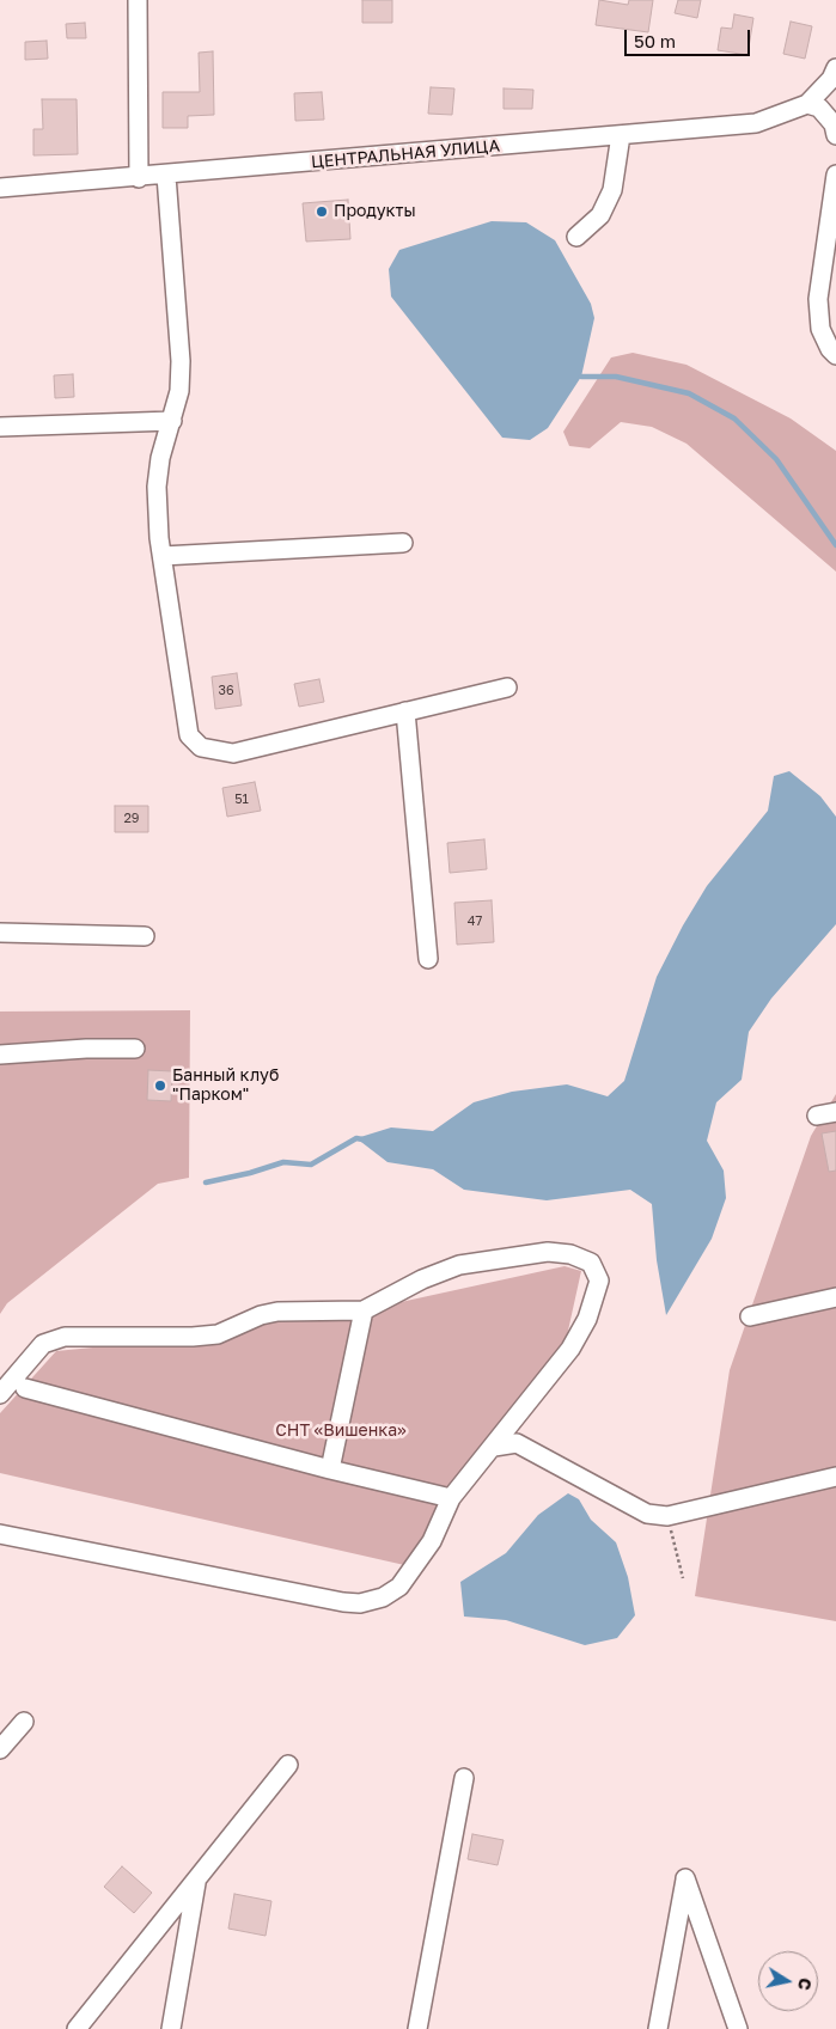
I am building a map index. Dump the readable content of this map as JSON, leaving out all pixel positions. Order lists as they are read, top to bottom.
{
  "streets": {
    "street": ["ЦЕНТРАЛЬНАЯ УЛИЦА"]
  },
  "parks": ["СНТ «Вишенка»"],
  "places": ["Продукты", "Банный клуб \"Парком\""],
  "house_numbers": [
    "36",
    "51",
    "29",
    "47"
  ],
  "scale_bar": "50 m",
  "north": "right"
}
